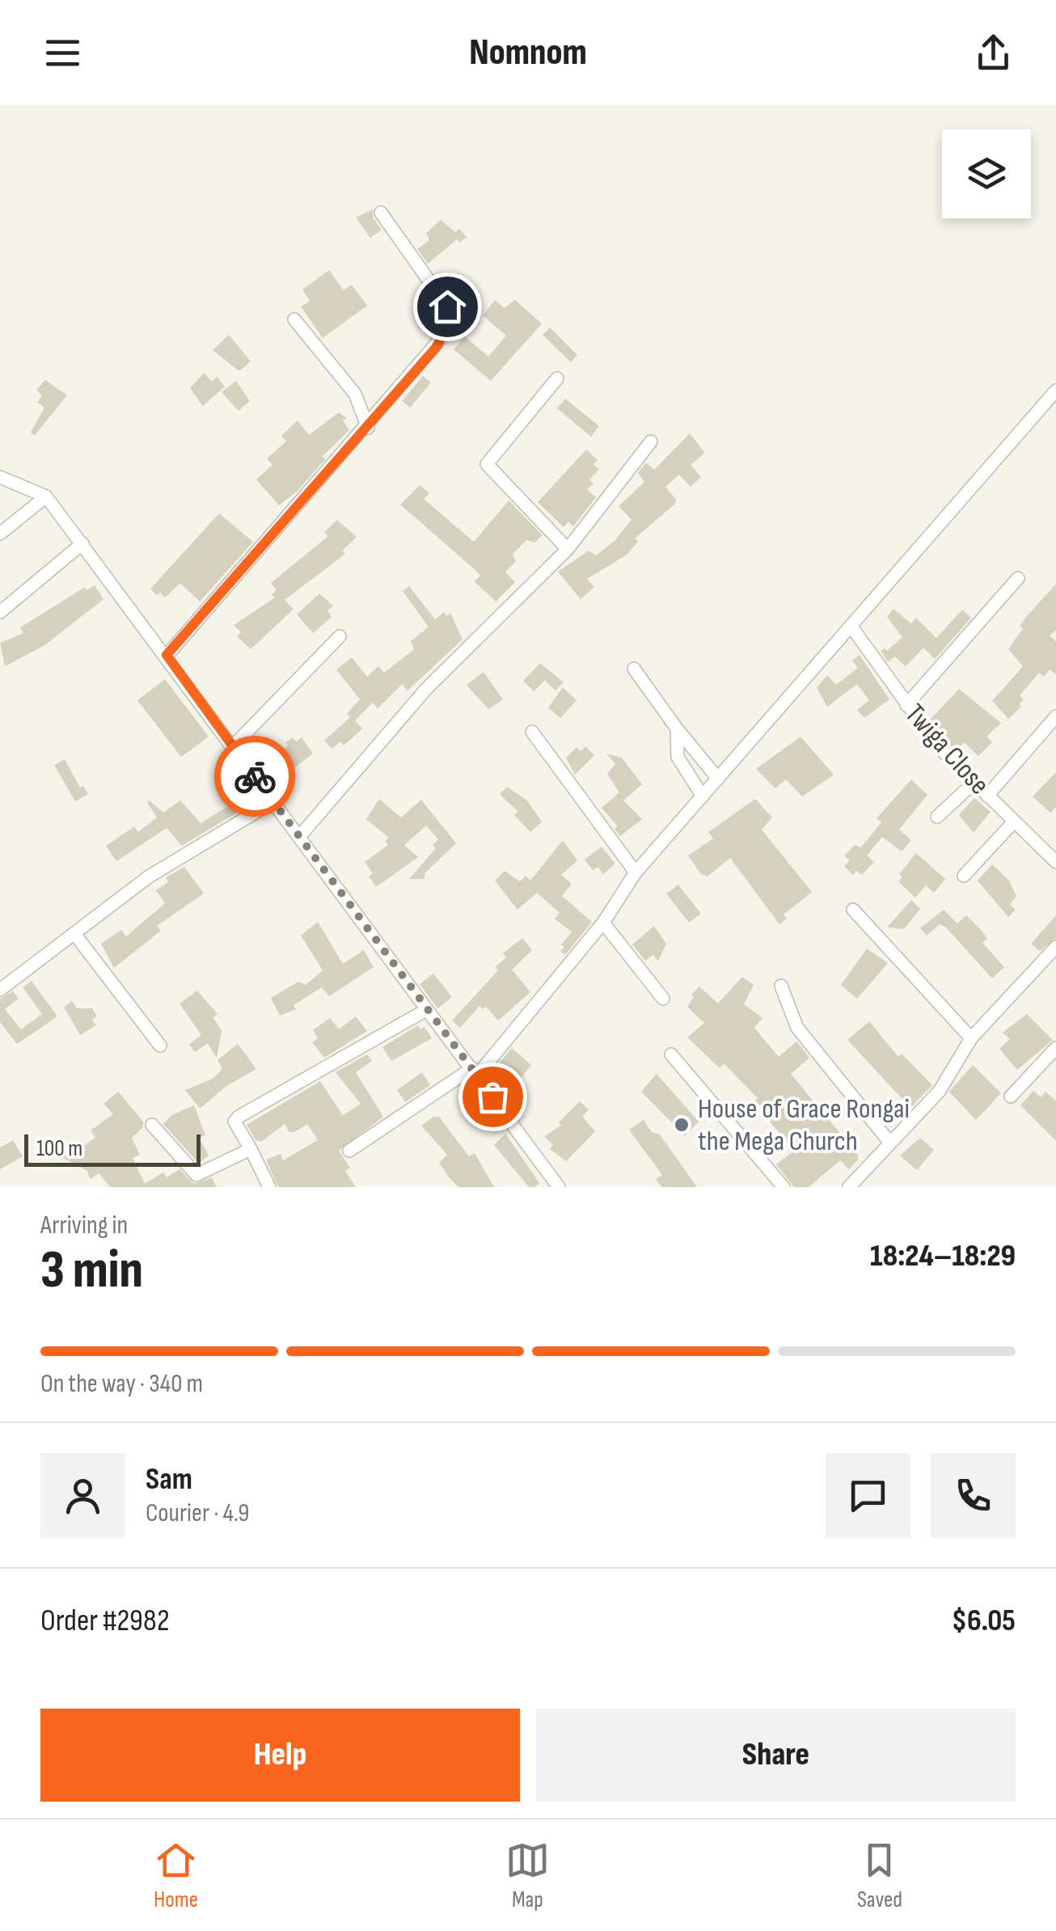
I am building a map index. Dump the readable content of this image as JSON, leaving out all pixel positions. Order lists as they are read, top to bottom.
{
  "streets": {
    "street": ["Twiga Close"]
  },
  "places": ["House of Grace Rongai the Mega Church"],
  "scale_bar": "100 m",
  "page": {
    "header": "Nomnom",
    "scale": "100 m",
    "heading": ["3 min", "Arriving in", "18:24–18:29"],
    "panel": [
      "Sam",
      "Courier · 4.9",
      "Order #2982",
      "$6.05"
    ],
    "bar": "On the way · 340 m",
    "buttons": ["Help", "Share"],
    "tabs": ["Home", "Map", "Saved"]
  }
}
